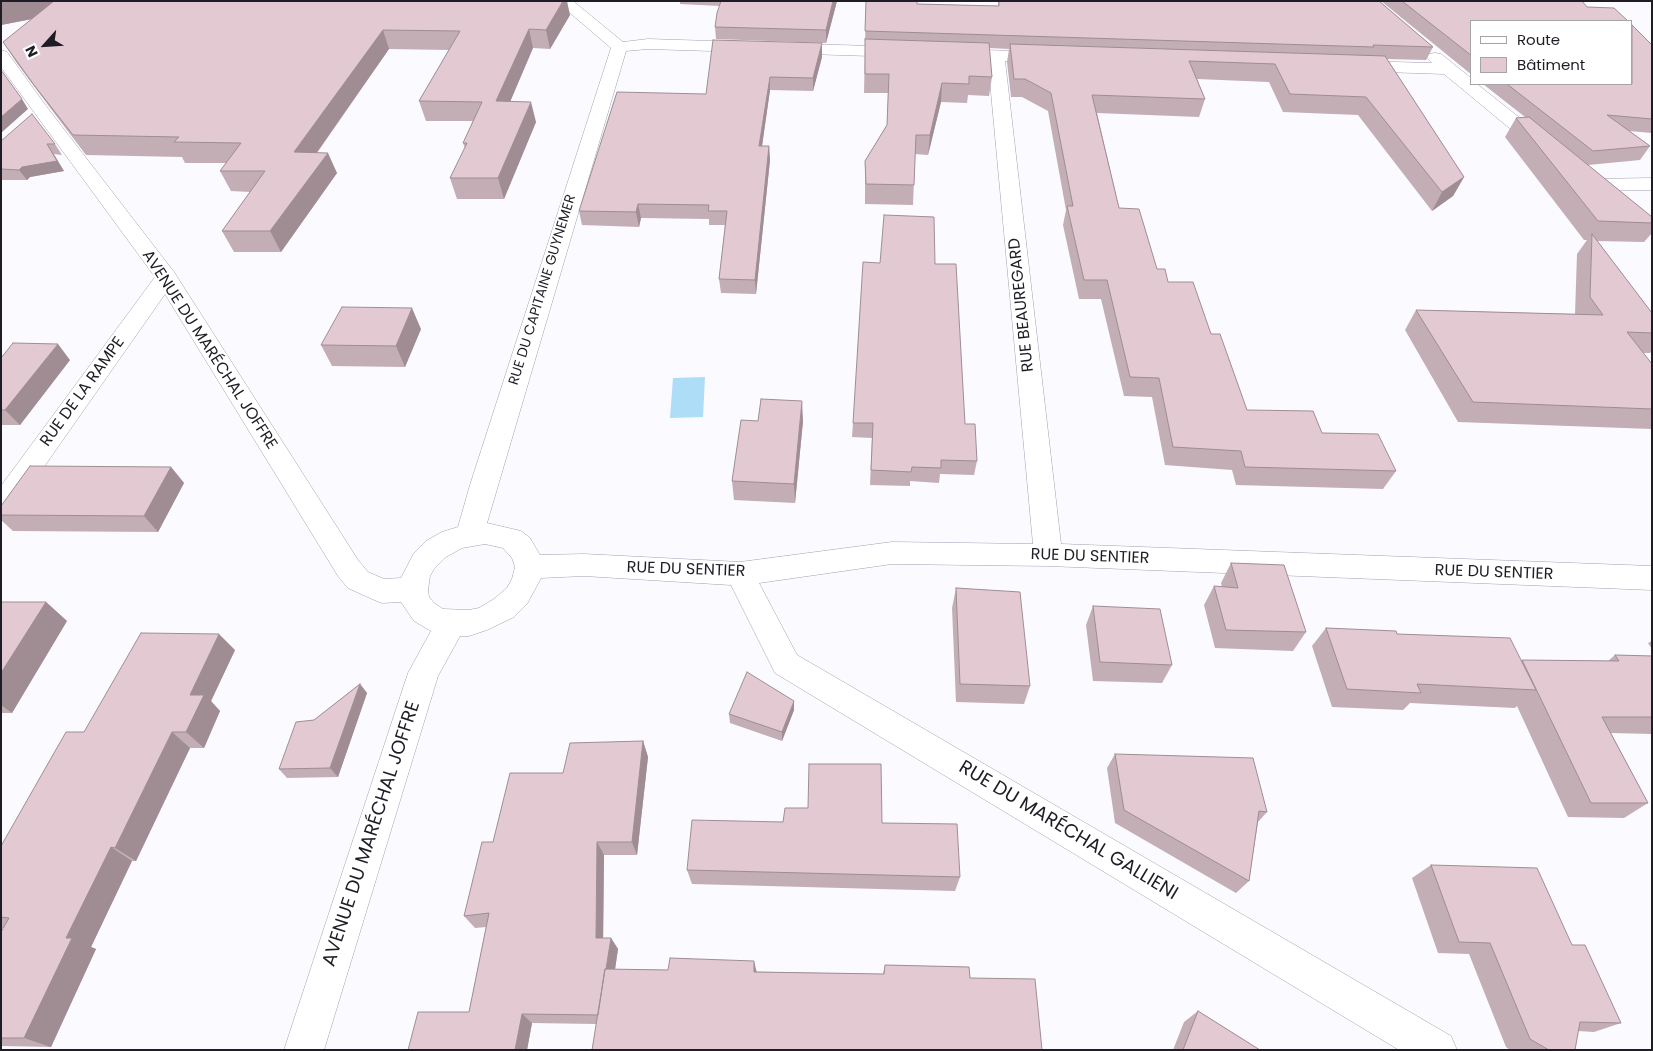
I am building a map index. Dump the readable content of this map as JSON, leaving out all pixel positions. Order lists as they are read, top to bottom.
{
  "streets": {
    "street": [
      "RUE DU CAPITAINE GUYNEMER",
      "RUE BEAUREGARD",
      "AVENUE DU MARÉCHAL JOFFRE",
      "RUE DE LA RAMPE",
      "RUE DU SENTIER",
      "RUE DU MARÉCHAL GALLIENI"
    ]
  },
  "crossings": [
    ["RUE DU CAPITAINE GUYNEMER", "AVENUE DU MARÉCHAL JOFFRE"],
    ["RUE DU CAPITAINE GUYNEMER", "RUE DU SENTIER"],
    ["RUE BEAUREGARD", "RUE DU SENTIER"],
    ["AVENUE DU MARÉCHAL JOFFRE", "RUE DE LA RAMPE"],
    ["AVENUE DU MARÉCHAL JOFFRE", "RUE DU SENTIER"],
    ["RUE DU SENTIER", "RUE DU MARÉCHAL GALLIENI"]
  ],
  "legend": ["Route", "Bâtiment"],
  "north": "bottom left"
}
